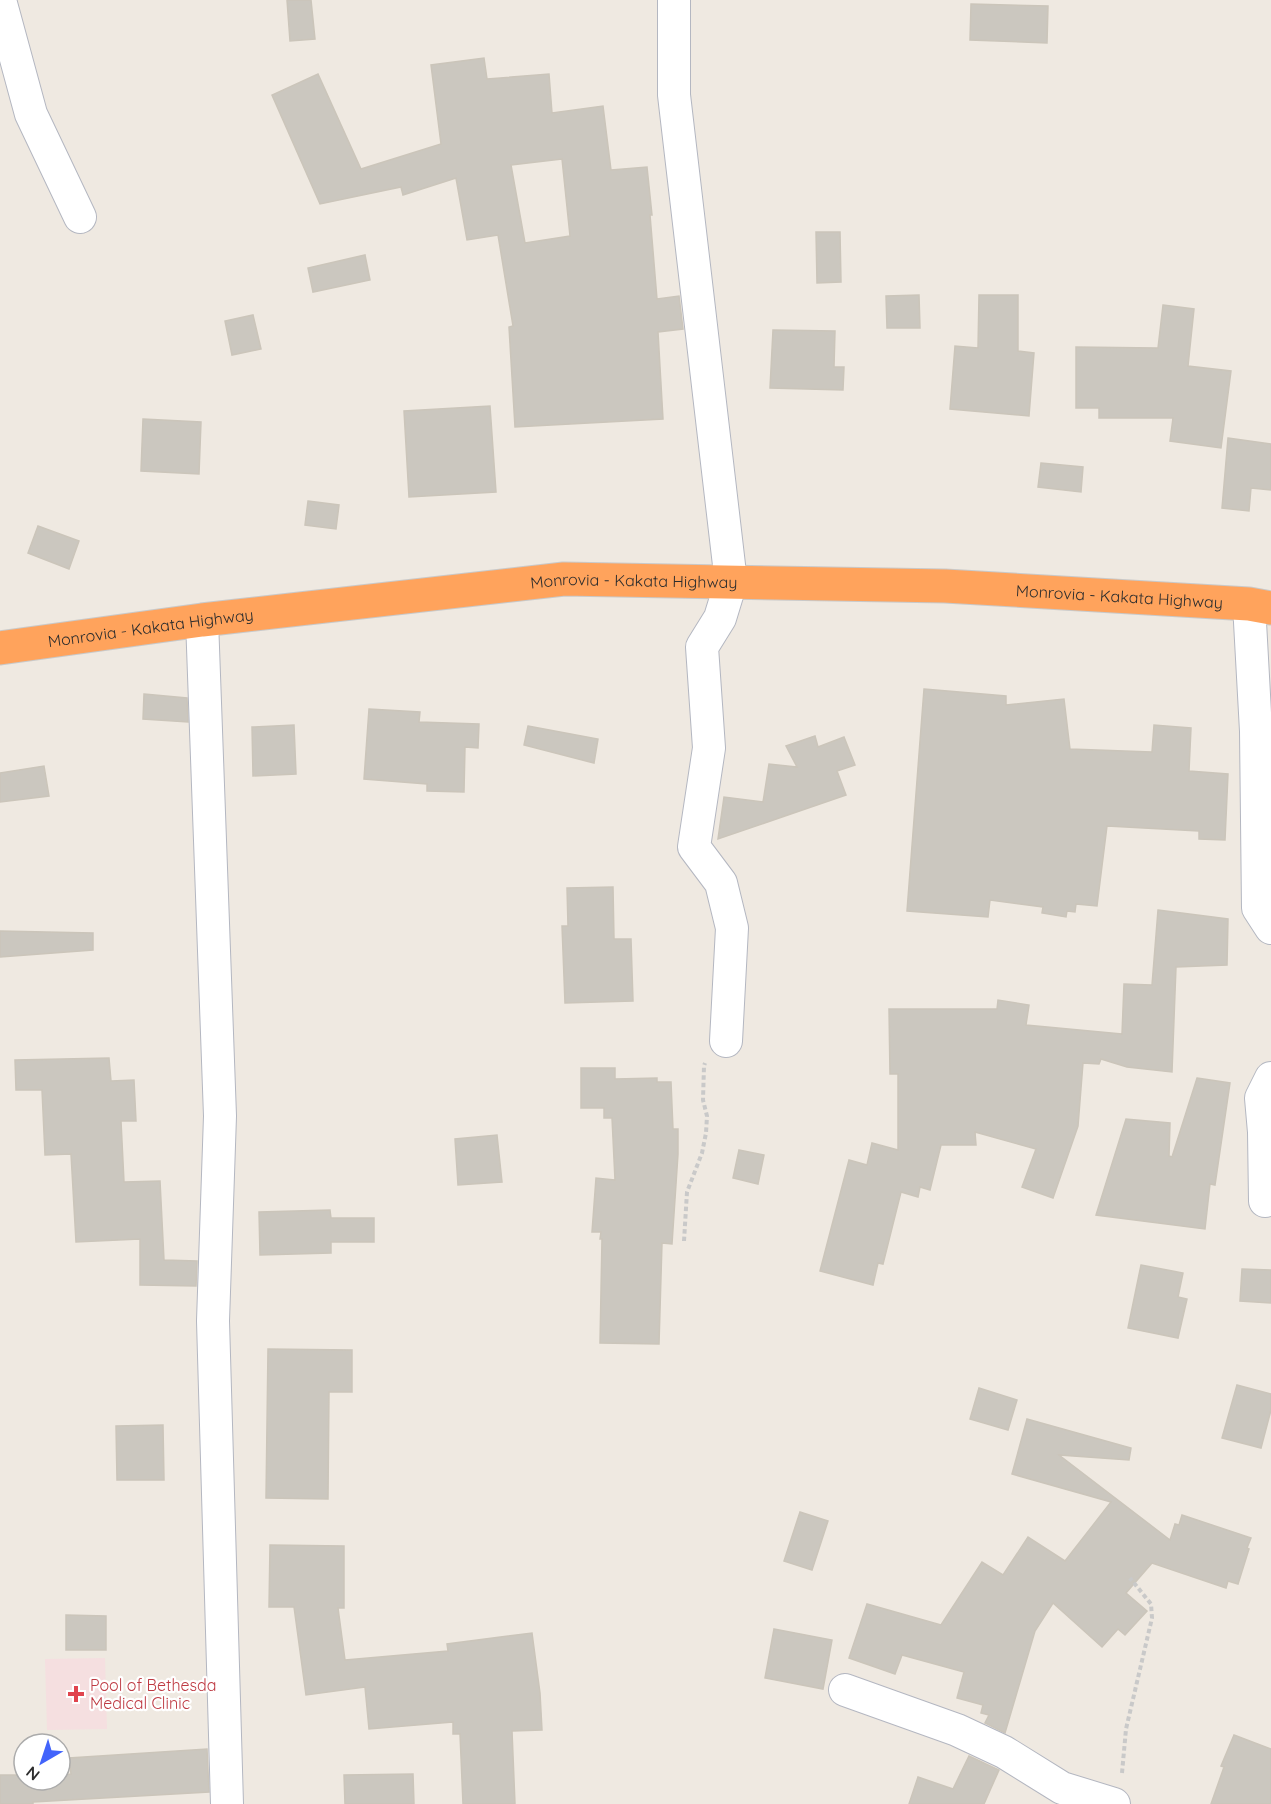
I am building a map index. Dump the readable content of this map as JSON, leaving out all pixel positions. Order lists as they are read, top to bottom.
{
  "streets": {
    "highway": ["Monrovia - Kakata Highway"]
  },
  "places": {
    "health": ["Pool of Bethesda Medical Clinic"]
  },
  "north": "bottom left"
}
